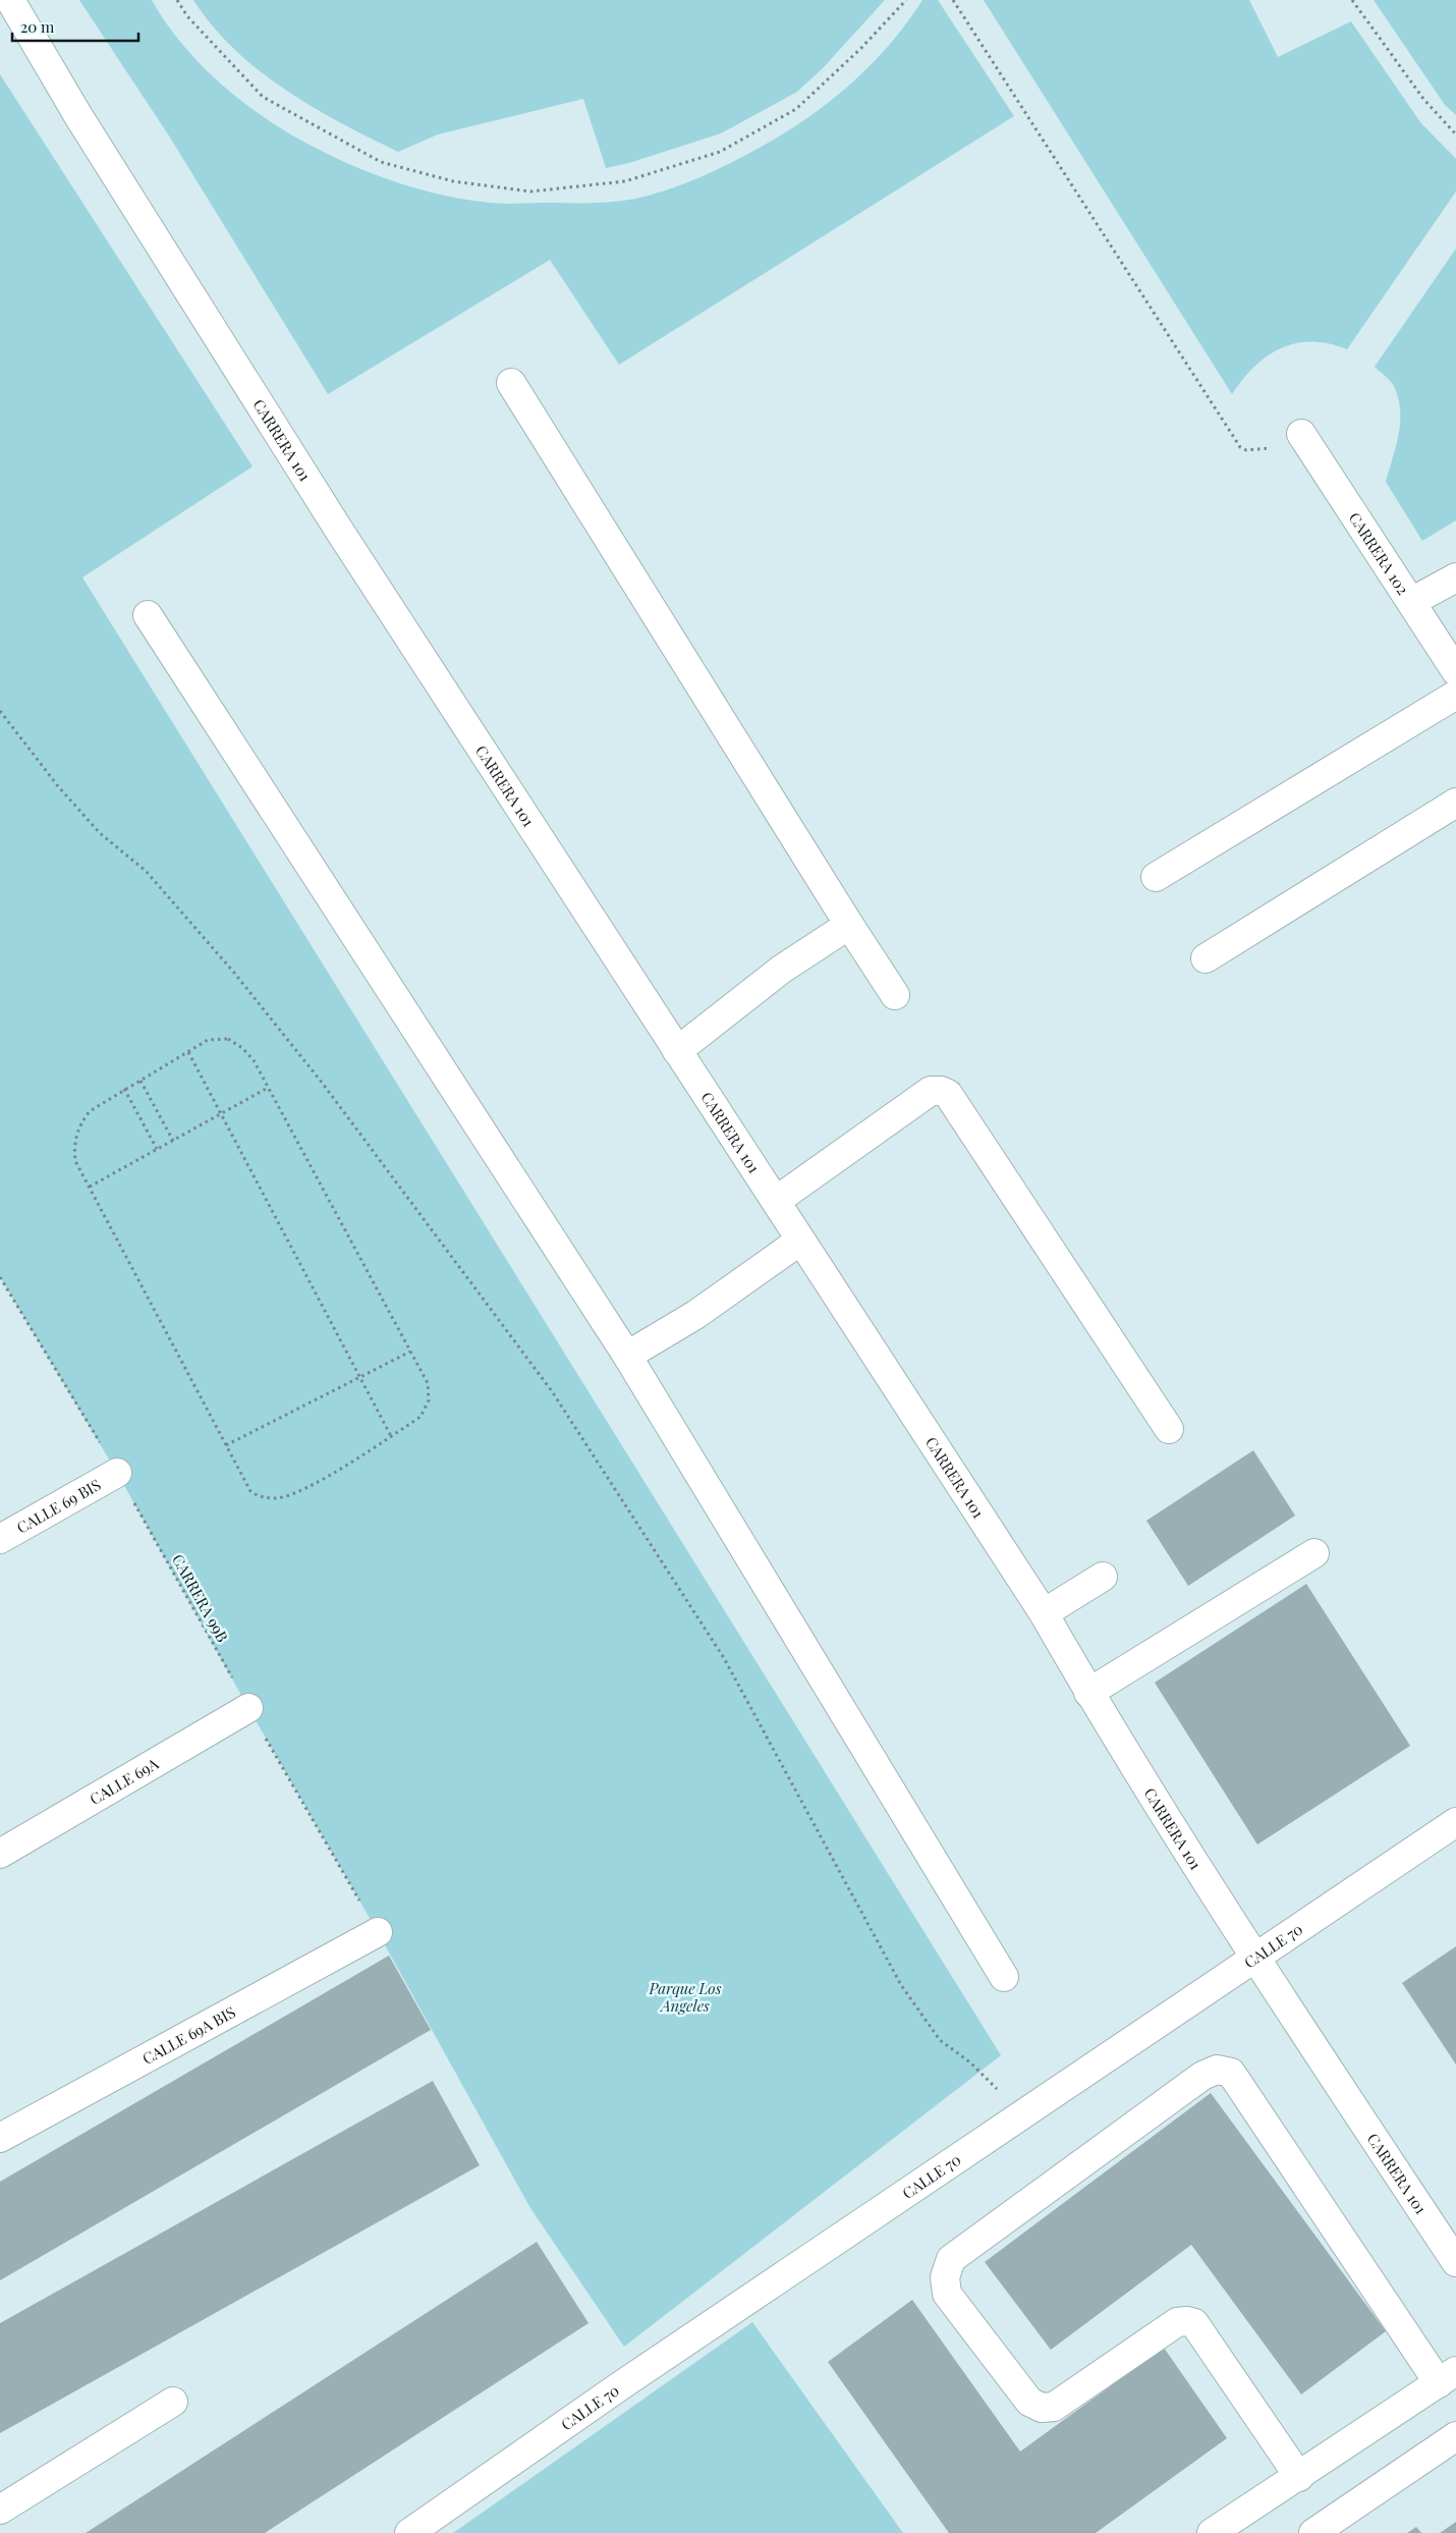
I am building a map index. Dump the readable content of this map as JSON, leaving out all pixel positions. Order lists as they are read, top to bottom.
{
  "streets": {
    "street": [
      "CARRERA 101",
      "CARRERA 102",
      "CALLE 69 BIS",
      "CALLE 69A",
      "CALLE 70",
      "CALLE 69A BIS"
    ],
    "path": ["CARRERA 99B"]
  },
  "crossings": [
    ["CARRERA 101", "CALLE 70"],
    ["CALLE 69 BIS", "CARRERA 99B"],
    ["CARRERA 99B", "CALLE 69A"],
    ["CARRERA 99B", "CALLE 69A BIS"]
  ],
  "parks": ["Parque Los Angeles"],
  "scale_bar": "20 m"
}
